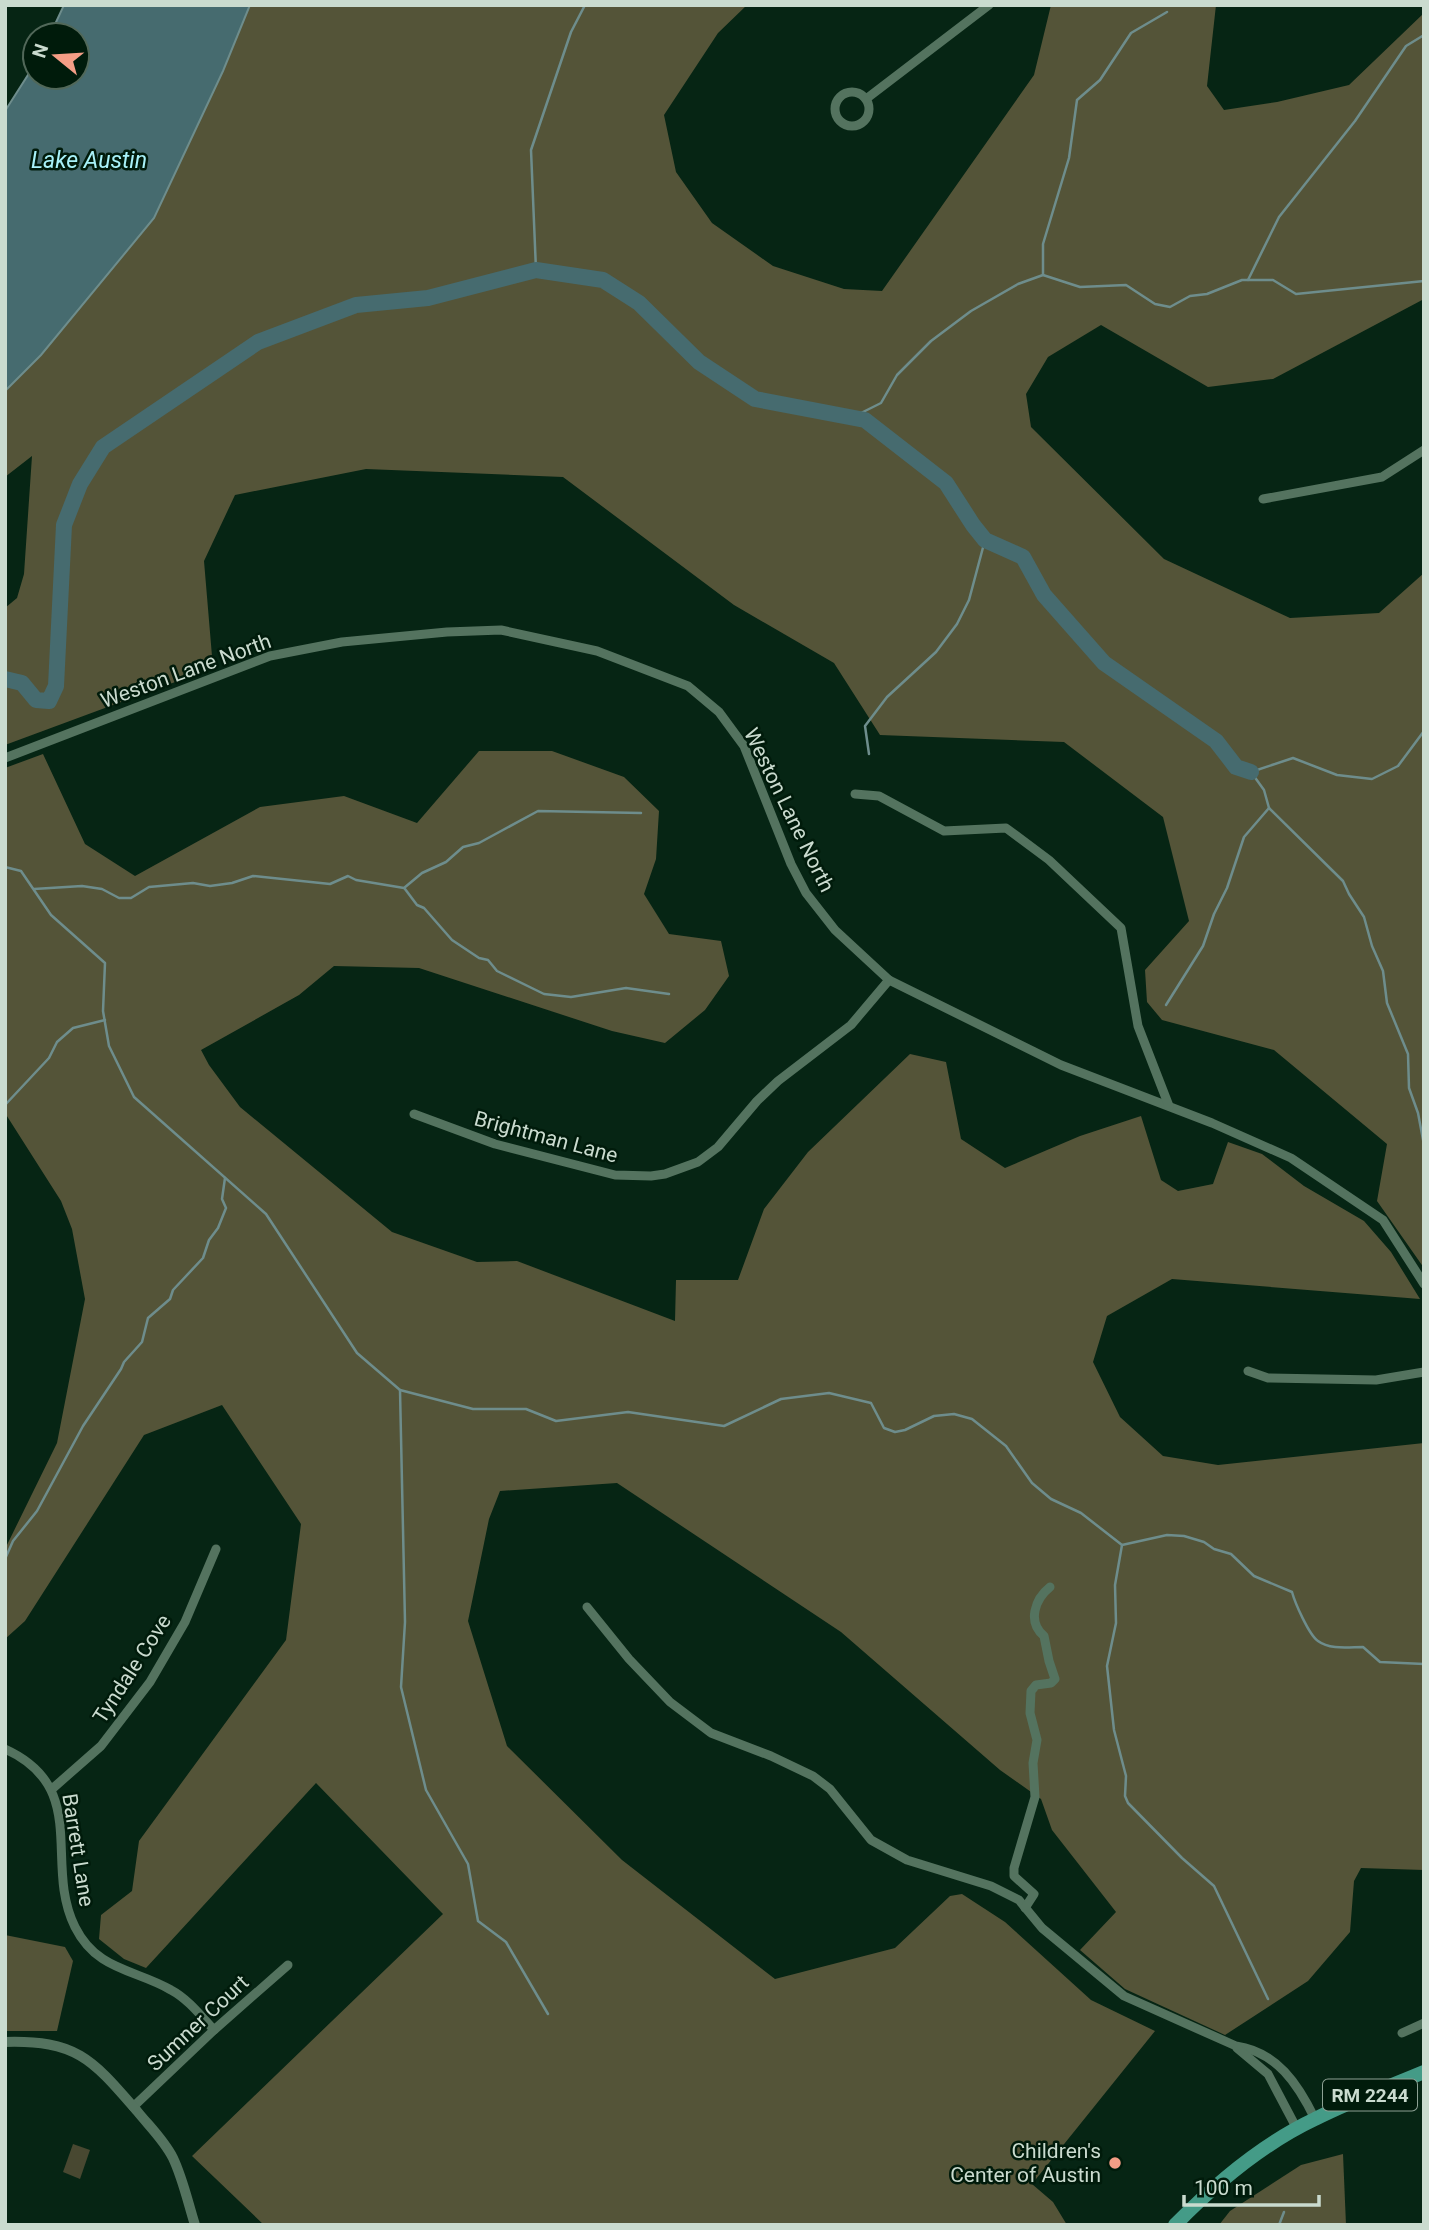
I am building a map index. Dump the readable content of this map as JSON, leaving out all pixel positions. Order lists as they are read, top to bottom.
{
  "streets": {
    "main road": ["RM 2244"],
    "street": [
      "Weston Lane North",
      "Brightman Lane",
      "Tyndale Cove",
      "Barrett Lane",
      "Sumner Court"
    ]
  },
  "crossings": [
    ["Weston Lane North", "Brightman Lane"],
    ["Tyndale Cove", "Barrett Lane"],
    ["Barrett Lane", "Sumner Court"]
  ],
  "water": ["Lake Austin"],
  "places": ["Children's Center of Austin"],
  "scale_bar": "100 m",
  "north": "left"
}
